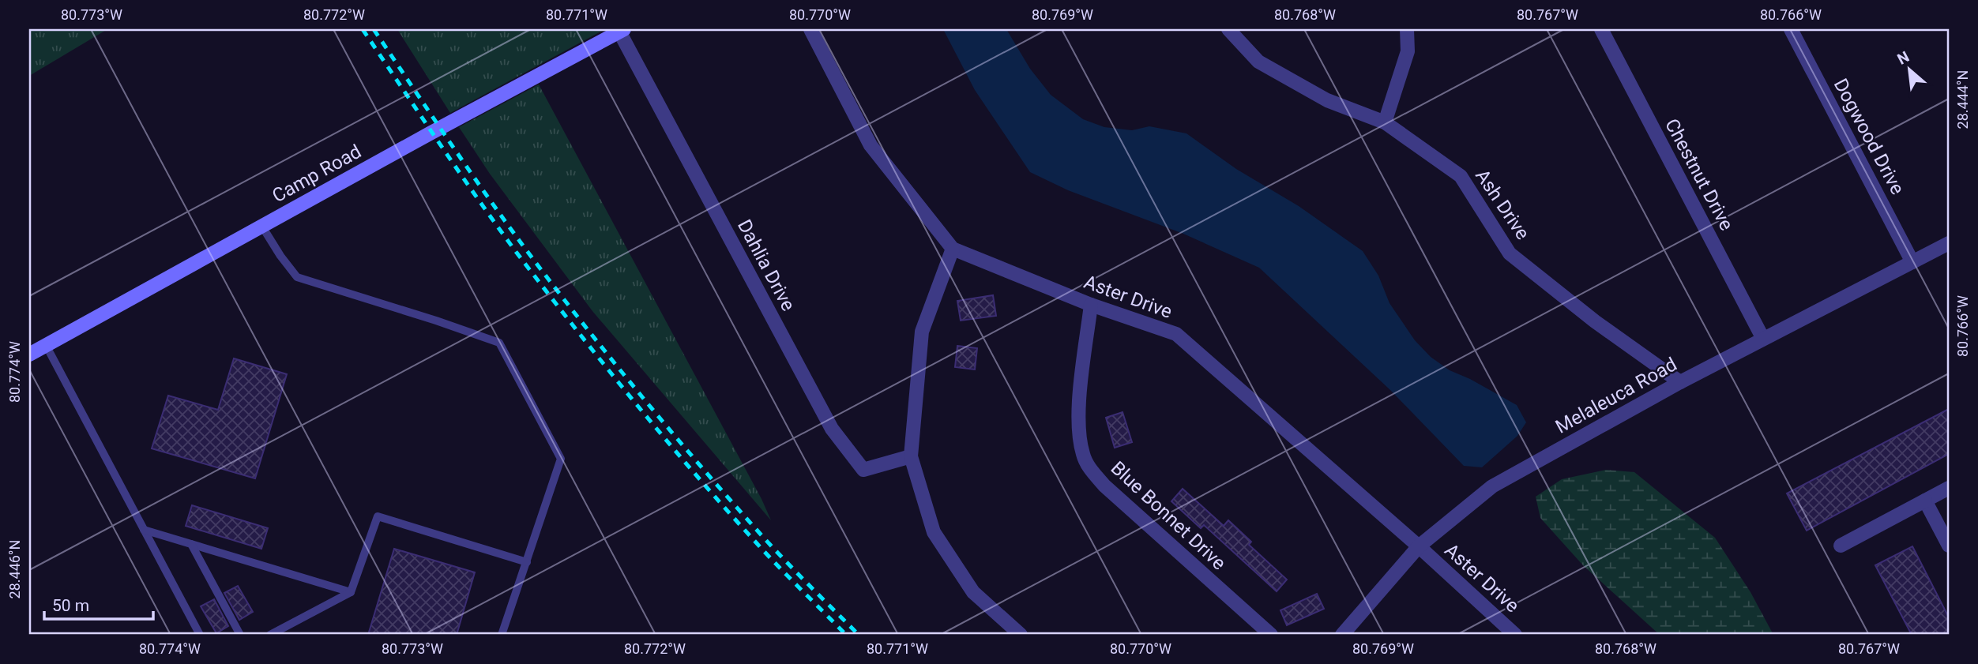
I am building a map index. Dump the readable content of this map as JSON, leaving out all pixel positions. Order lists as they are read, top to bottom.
{
  "streets": {
    "street": [
      "Dogwood Drive",
      "Camp Road",
      "Chestnut Drive",
      "Ash Drive",
      "Dahlia Drive",
      "Aster Drive",
      "Melaleuca Road",
      "Blue Bonnet Drive"
    ]
  },
  "crossings": [
    ["Dogwood Drive", "Melaleuca Road"],
    ["Camp Road", "Dahlia Drive"],
    ["Chestnut Drive", "Melaleuca Road"],
    ["Ash Drive", "Melaleuca Road"],
    ["Aster Drive", "Melaleuca Road"],
    ["Aster Drive", "Blue Bonnet Drive"]
  ],
  "scale_bar": "50 m",
  "north": "top left",
  "coordinates": [
    "80.773°W",
    "80.772°W",
    "80.771°W",
    "80.770°W",
    "80.769°W",
    "80.768°W",
    "80.767°W",
    "80.766°W",
    "28.444°N",
    "80.774°W",
    "28.446°N"
  ]
}
